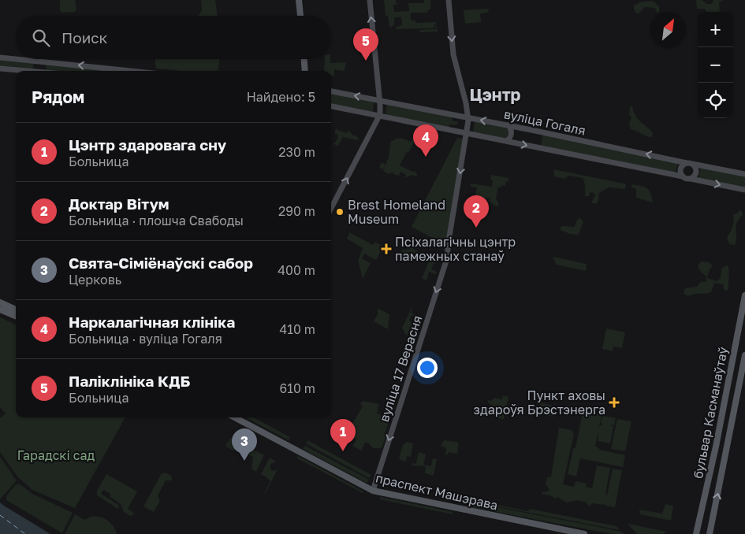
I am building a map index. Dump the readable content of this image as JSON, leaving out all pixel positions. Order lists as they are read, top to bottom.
{
  "streets": {
    "main road": [
      "вуліца Гогаля",
      "вуліца 17 Верасня",
      "бульвар Касманаўтаў",
      "праспект Машэрава"
    ]
  },
  "crossings": [
    ["вуліца Гогаля", "вуліца 17 Верасня"],
    ["вуліца 17 Верасня", "праспект Машэрава"]
  ],
  "one_way": ["вуліца 17 Верасня"],
  "districts": ["Цэнтр"],
  "parks": ["Гарадскі сад"],
  "places": {
    "other": ["Brest Homeland Museum"],
    "health": ["Псіхалагічны цэнтр памежных станаў", "Пункт аховы здароўя Брэстэнерга"]
  },
  "north": "top right",
  "page": {
    "map_buttons": ["+", "−"],
    "search": "Поиск",
    "pins": [
      "5",
      "4",
      "2",
      "1",
      "3"
    ],
    "heading": ["Рядом", "Найдено: 5"],
    "list": [
      {
        "mark": "1",
        "name": "Цэнтр здаровага сну",
        "note": "Больница",
        "value": "230 m"
      },
      {
        "mark": "2",
        "name": "Доктар Вітум",
        "note": "Больница · плошча Свабоды",
        "value": "290 m"
      },
      {
        "mark": "3",
        "name": "Свята-Сіміёнаўскі сабор",
        "note": "Церковь",
        "value": "400 m"
      },
      {
        "mark": "4",
        "name": "Наркалагічная клініка",
        "note": "Больница · вуліца Гогаля",
        "value": "410 m"
      },
      {
        "mark": "5",
        "name": "Паліклініка КДБ",
        "note": "Больница",
        "value": "610 m"
      }
    ]
  }
}
